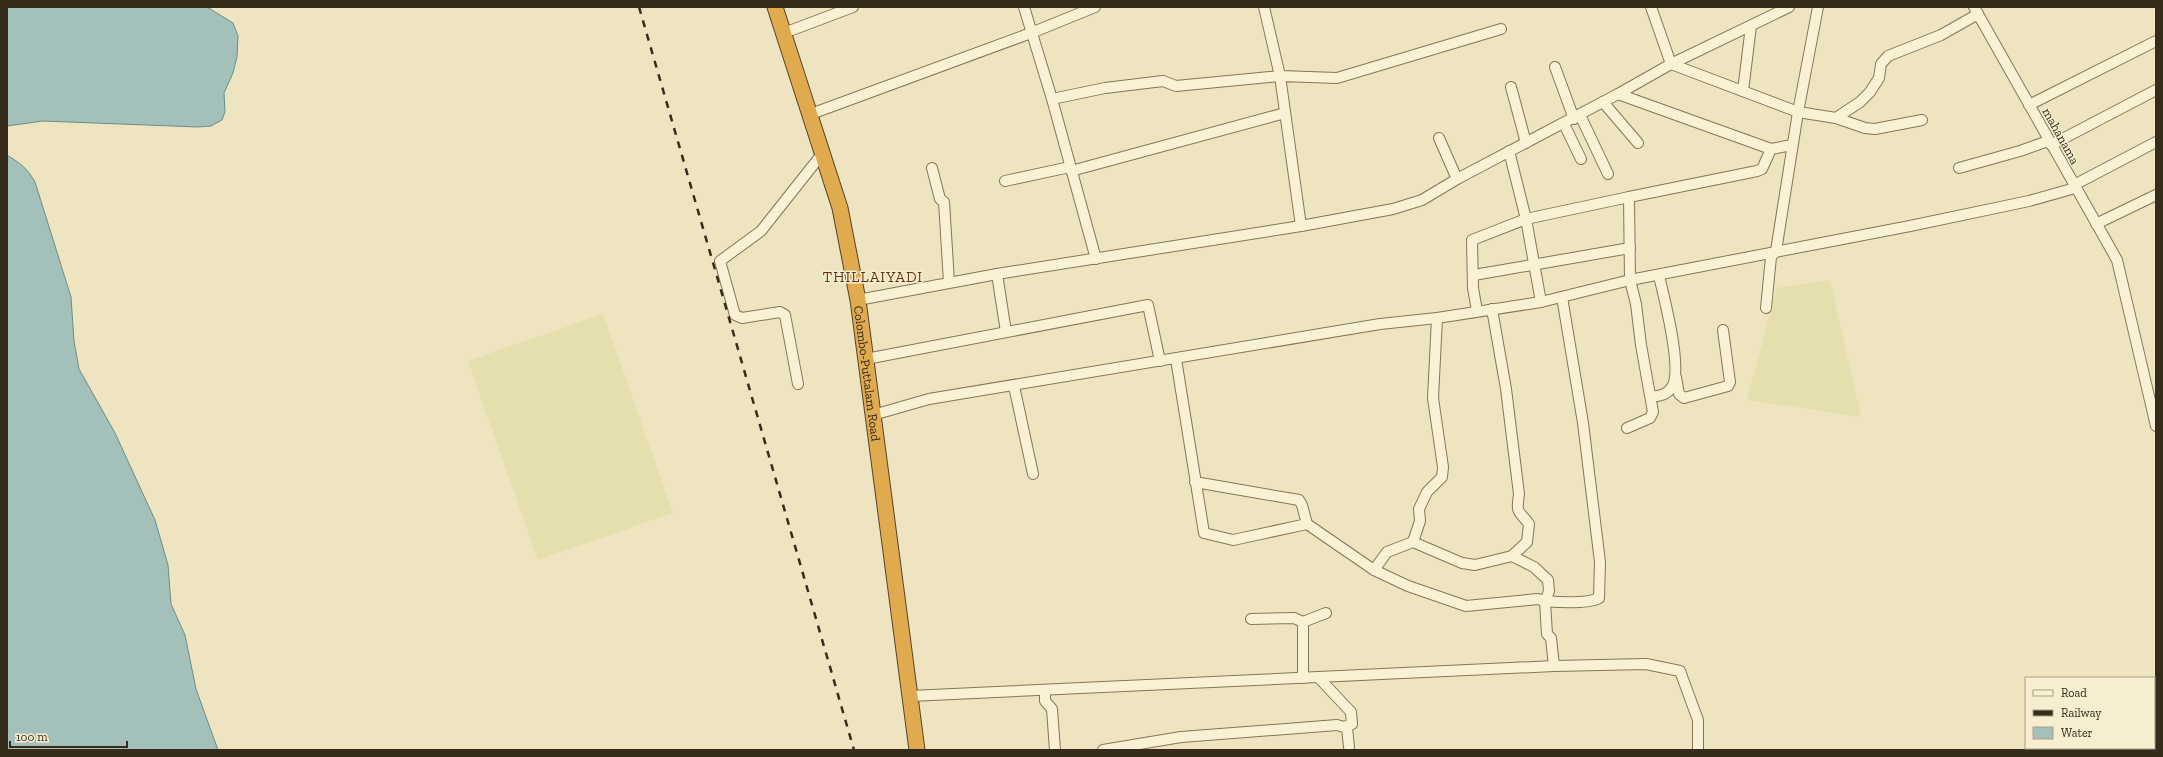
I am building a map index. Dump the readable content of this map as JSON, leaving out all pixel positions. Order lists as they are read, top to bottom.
{
  "streets": {
    "highway": ["Colombo-Puttalam Road"],
    "street": ["mahanama"]
  },
  "districts": ["THILLAIYADI"],
  "legend": ["Road", "Railway", "Water"],
  "scale_bar": "100 m"
}
